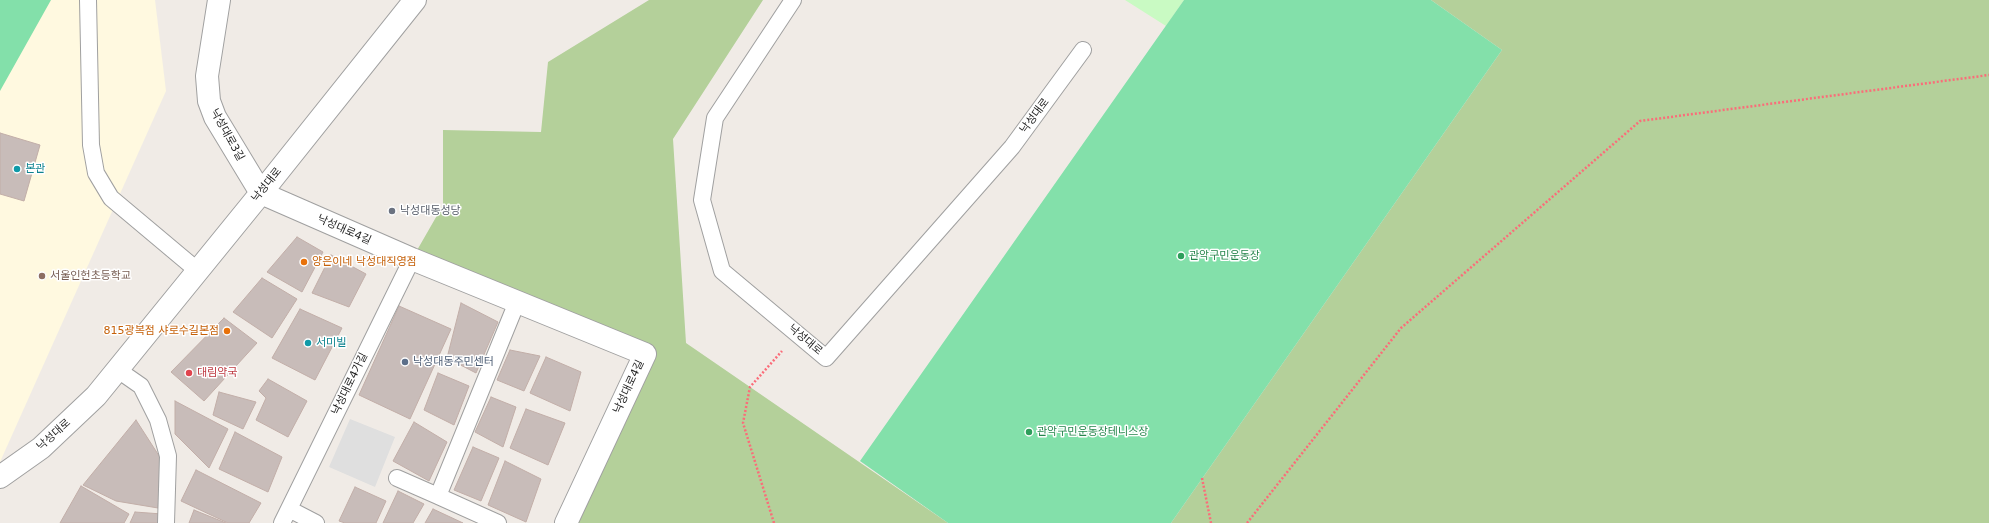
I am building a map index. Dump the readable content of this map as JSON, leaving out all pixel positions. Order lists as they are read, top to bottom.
{
  "streets": {
    "street": ["낙성대로", "낙성대로3길", "낙성대로4길"],
    "lane": ["낙성대로4가길"]
  },
  "crossings": [
    ["낙성대로", "낙성대로3길"],
    ["낙성대로", "낙성대로4길"],
    ["낙성대로3길", "낙성대로4길"],
    ["낙성대로4길", "낙성대로4가길"]
  ],
  "places": [
    "본관",
    "낙성대동성당",
    "관악구민운동장",
    "양은이네 낙성대직영점",
    "서울인헌초등학교",
    "815광복점 샤로수길본점",
    "서미빌",
    "낙성대동주민센터",
    "대림약국",
    "관악구민운동장테니스장"
  ]
}
